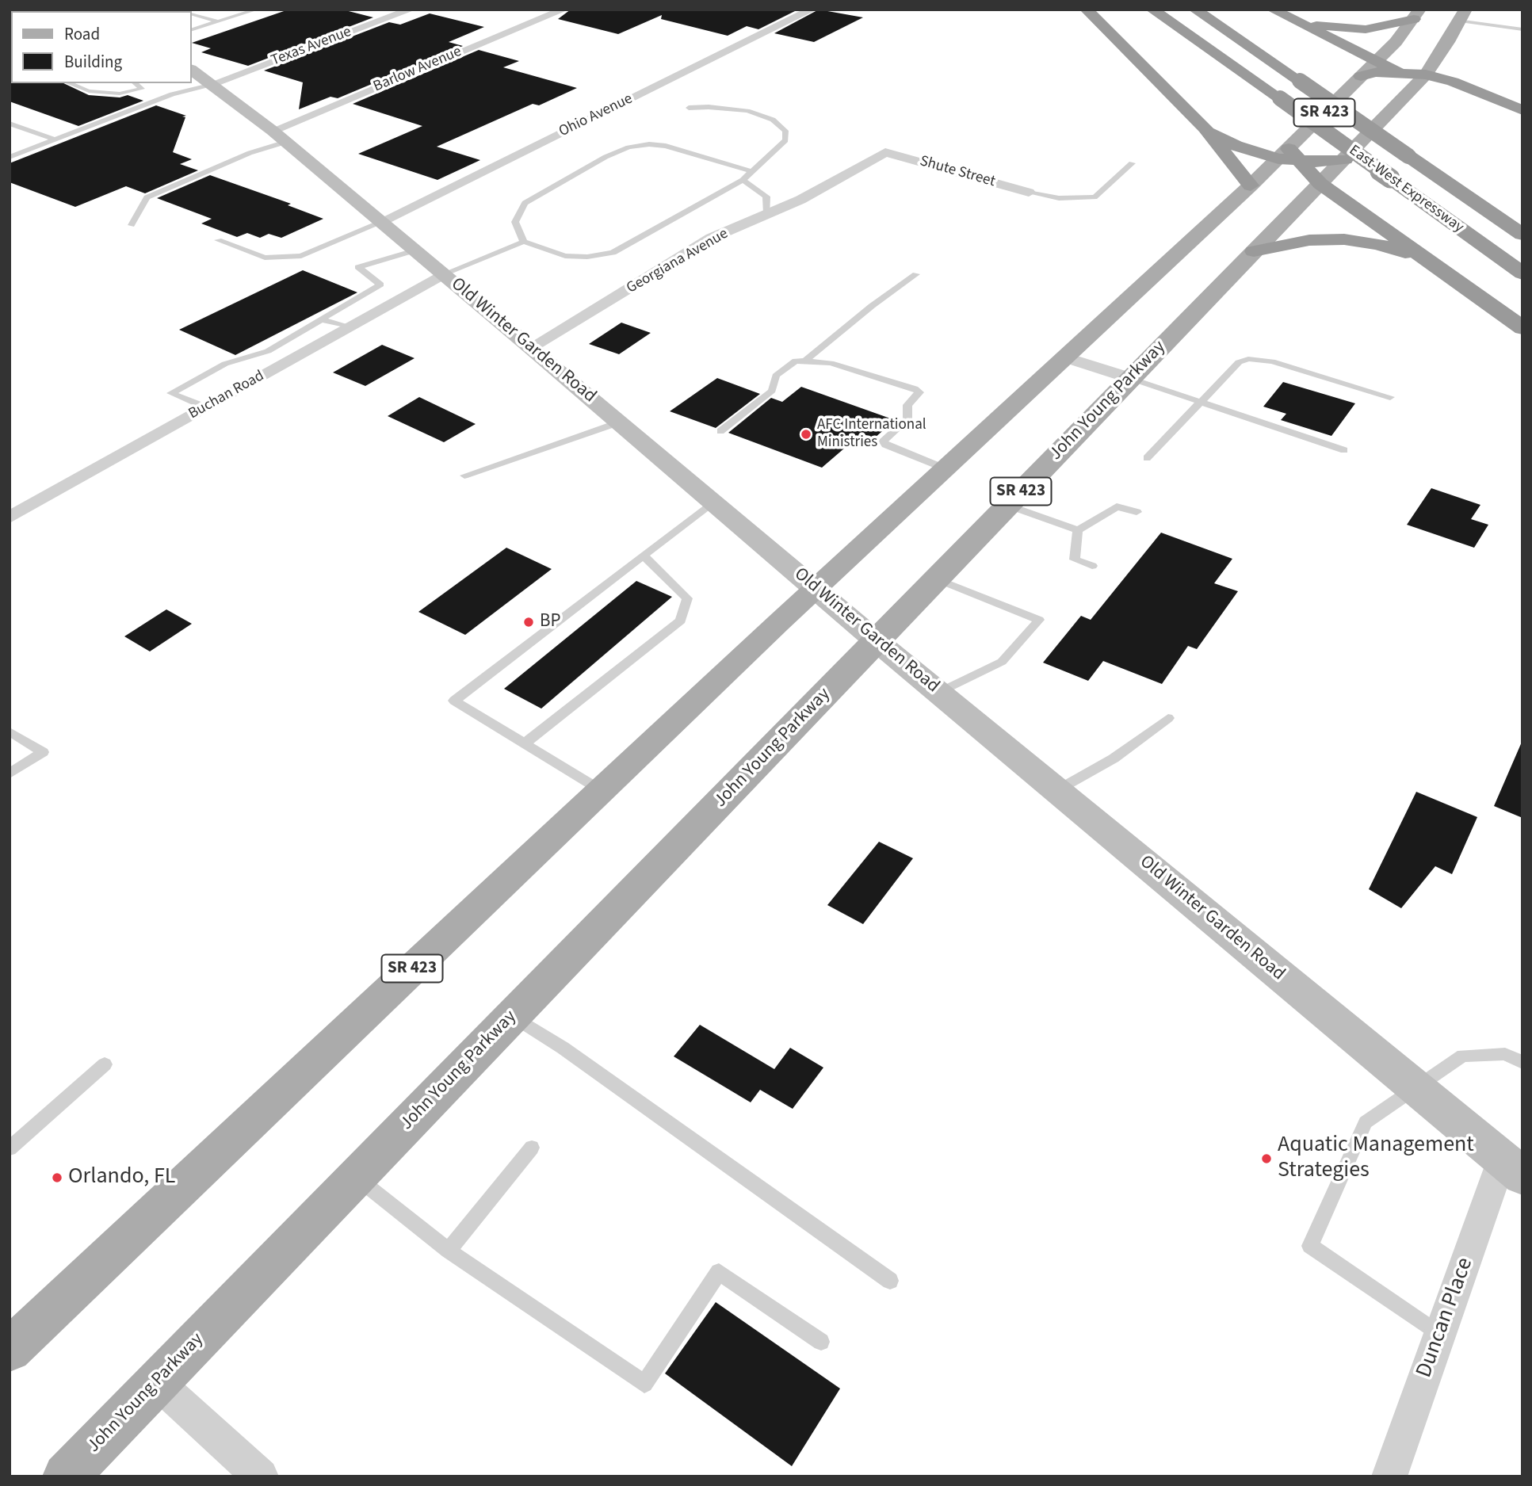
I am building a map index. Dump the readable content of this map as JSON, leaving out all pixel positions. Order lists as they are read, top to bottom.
{
  "streets": {
    "highway": ["East-West Expressway"],
    "main road": ["SR 423", "Old Winter Garden Road", "John Young Parkway"],
    "street": [
      "Texas Avenue",
      "Barlow Avenue",
      "Ohio Avenue",
      "Shute Street",
      "Georgiana Avenue",
      "Buchan Road",
      "Duncan Place"
    ]
  },
  "crossings": [
    ["Texas Avenue", "Old Winter Garden Road"],
    ["Barlow Avenue", "Old Winter Garden Road"],
    ["SR 423", "Old Winter Garden Road"],
    ["Ohio Avenue", "Old Winter Garden Road"],
    ["Shute Street", "Georgiana Avenue"],
    ["Georgiana Avenue", "Old Winter Garden Road"],
    ["Old Winter Garden Road", "Buchan Road"],
    ["Old Winter Garden Road", "John Young Parkway"],
    ["Old Winter Garden Road", "Duncan Place"]
  ],
  "places": [
    "AFC International Ministries",
    "BP",
    "Aquatic Management Strategies",
    "Orlando, FL"
  ],
  "legend": ["Road", "Building"]
}
